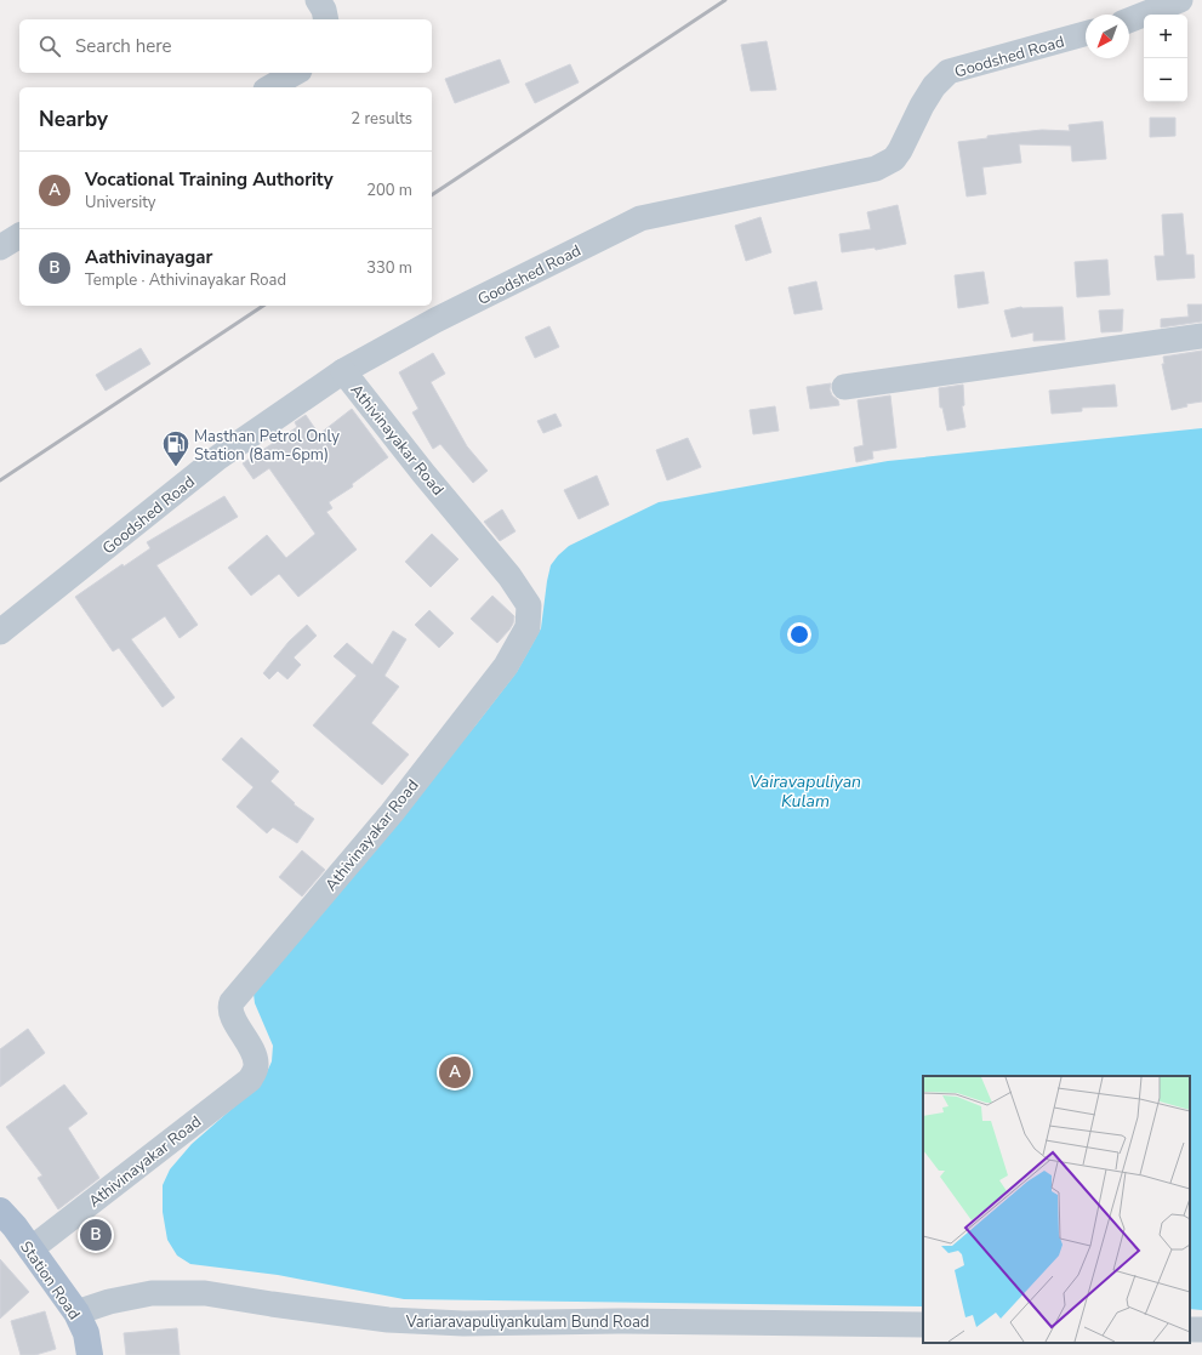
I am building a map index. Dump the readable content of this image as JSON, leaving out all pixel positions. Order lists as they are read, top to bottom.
{
  "streets": {
    "main road": ["Station Road"],
    "street": ["Goodshed Road", "Athivinayakar Road", "Variaravapuliyankulam Bund Road"]
  },
  "crossings": [
    ["Goodshed Road", "Athivinayakar Road"],
    ["Athivinayakar Road", "Station Road"],
    ["Station Road", "Variaravapuliyankulam Bund Road"]
  ],
  "water": ["Vairavapuliyan Kulam"],
  "places": {
    "fuel station": ["Masthan Petrol Only Station (8am-6pm)"]
  },
  "north": "bottom left",
  "page": {
    "map_buttons": ["+", "−"],
    "search": "Search here",
    "heading": ["Nearby", "2 results"],
    "list": [
      {
        "mark": "A",
        "name": "Vocational Training Authority",
        "note": "University",
        "value": "200 m"
      },
      {
        "mark": "B",
        "name": "Aathivinayagar",
        "note": "Temple · Athivinayakar Road",
        "value": "330 m"
      }
    ],
    "pins": ["A", "B"]
  }
}
